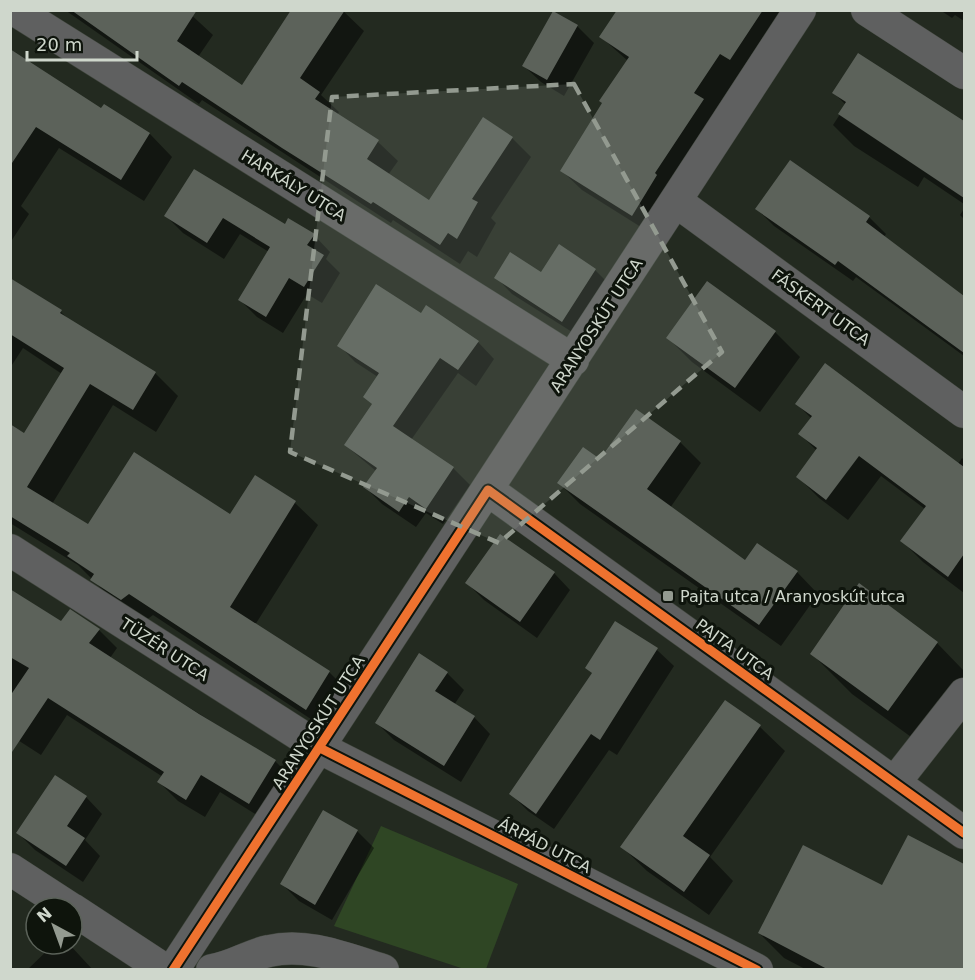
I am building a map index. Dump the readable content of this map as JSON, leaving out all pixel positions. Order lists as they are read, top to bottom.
{
  "streets": {
    "street": [
      "HARKÁLY UTCA",
      "FÁSKERT UTCA",
      "ARANYOSKÚT UTCA",
      "TÜZÉR UTCA",
      "PAJTA UTCA",
      "ÁRPÁD UTCA"
    ]
  },
  "crossings": [
    ["HARKÁLY UTCA", "ARANYOSKÚT UTCA"],
    ["FÁSKERT UTCA", "ARANYOSKÚT UTCA"],
    ["ARANYOSKÚT UTCA", "TÜZÉR UTCA"],
    ["ARANYOSKÚT UTCA", "PAJTA UTCA"],
    ["ARANYOSKÚT UTCA", "ÁRPÁD UTCA"],
    ["TÜZÉR UTCA", "ÁRPÁD UTCA"]
  ],
  "places": {
    "transit": ["Pajta utca / Aranyoskút utca"]
  },
  "scale_bar": "20 m",
  "north": "top left"
}
